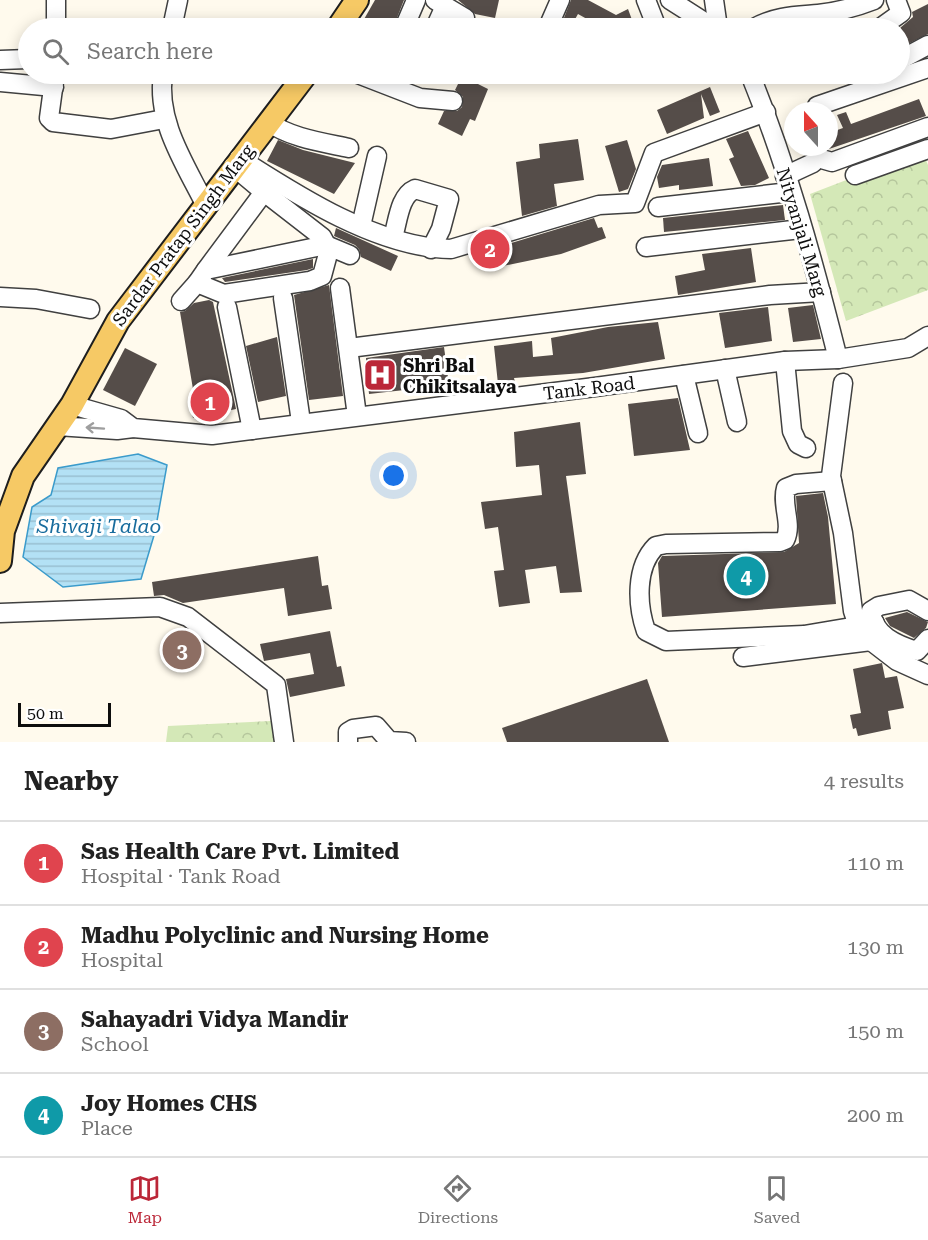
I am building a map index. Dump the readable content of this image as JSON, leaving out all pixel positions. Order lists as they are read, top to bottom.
{
  "streets": {
    "main road": ["Sardar Pratap Singh Marg"],
    "street": ["Nityanjali Marg", "Tank Road"]
  },
  "crossings": [
    ["Nityanjali Marg", "Tank Road"],
    ["Sardar Pratap Singh Marg", "Tank Road"]
  ],
  "water": ["Shivaji Talao"],
  "places": {
    "hospital": ["Shri Bal Chikitsalaya"]
  },
  "scale_bar": "50 m",
  "north": "top",
  "page": {
    "search": "Search here",
    "pins": [
      "2",
      "1",
      "4",
      "3"
    ],
    "scale": "50 m",
    "heading": ["Nearby", "4 results"],
    "list": [
      {
        "mark": "1",
        "name": "Sas Health Care Pvt. Limited",
        "note": "Hospital · Tank Road",
        "value": "110 m"
      },
      {
        "mark": "2",
        "name": "Madhu Polyclinic and Nursing Home",
        "note": "Hospital",
        "value": "130 m"
      },
      {
        "mark": "3",
        "name": "Sahayadri Vidya Mandir",
        "note": "School",
        "value": "150 m"
      },
      {
        "mark": "4",
        "name": "Joy Homes CHS",
        "note": "Place",
        "value": "200 m"
      }
    ],
    "nav": ["Map", "Directions", "Saved"]
  }
}
